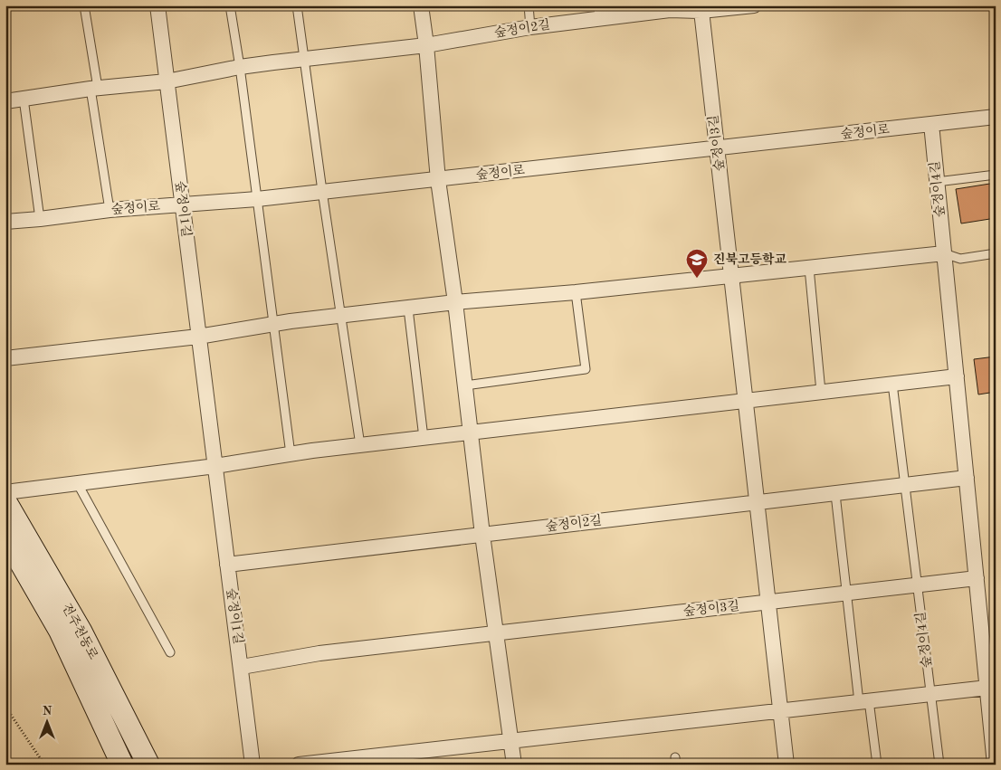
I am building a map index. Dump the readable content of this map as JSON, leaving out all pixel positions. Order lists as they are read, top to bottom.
{
  "streets": {
    "street": [
      "숲정이2길",
      "숲정이로",
      "숲정이3길",
      "숲정이4길",
      "숲정이1길",
      "전주천동로"
    ]
  },
  "crossings": [
    ["숲정이2길", "숲정이3길"],
    ["숲정이2길", "숲정이1길"],
    ["숲정이로", "숲정이3길"],
    ["숲정이로", "숲정이4길"],
    ["숲정이로", "숲정이1길"],
    ["숲정이3길", "숲정이4길"]
  ],
  "places": {
    "school or university": ["진북고등학교"]
  },
  "north": "top"
}
